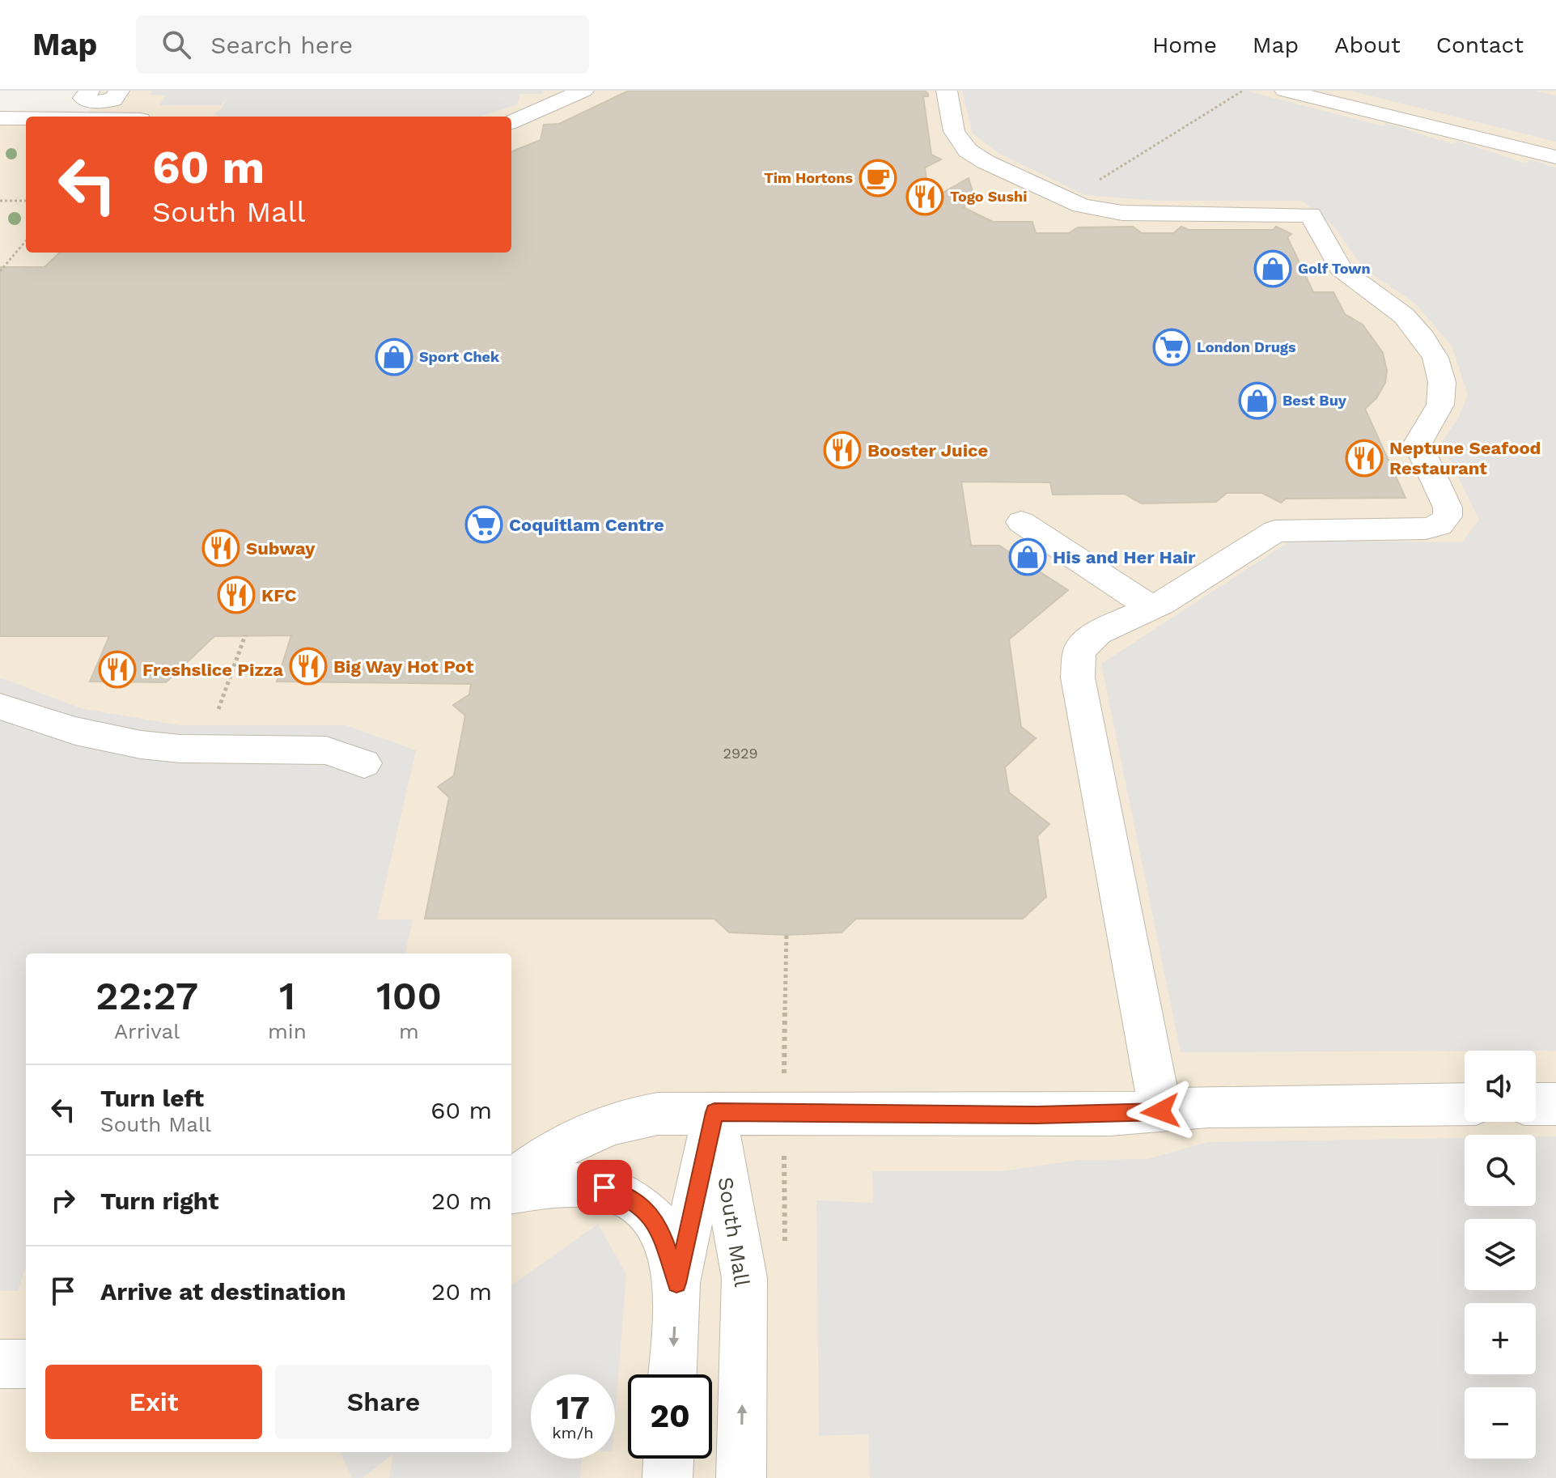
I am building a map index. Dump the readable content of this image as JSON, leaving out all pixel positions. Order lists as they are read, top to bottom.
{
  "streets": {
    "street": ["South Mall"]
  },
  "places": {
    "cafe": ["Tim Hortons"],
    "restaurant": [
      "Togo Sushi",
      "Booster Juice",
      "Neptune Seafood Restaurant",
      "Subway",
      "KFC",
      "Big Way Hot Pot",
      "Freshslice Pizza"
    ],
    "shop": [
      "Golf Town",
      "Sport Chek",
      "Best Buy",
      "His and Her Hair"
    ],
    "supermarket": ["London Drugs", "Coquitlam Centre"]
  },
  "house_numbers": ["2929"],
  "page": {
    "header": "Map",
    "search": "Search here",
    "nav": [
      "Home",
      "Map",
      "About",
      "Contact"
    ],
    "turn": ["60 m", "South Mall"],
    "eta": [
      "22:27",
      "Arrival",
      "1",
      "min",
      "100",
      "m"
    ],
    "map_buttons": ["+", "−"],
    "list": [
      {
        "name": "Turn left",
        "note": "South Mall",
        "value": "60 m"
      },
      {
        "name": "Turn right",
        "value": "20 m"
      },
      {
        "name": "Arrive at destination",
        "value": "20 m"
      }
    ],
    "buttons": ["Exit", "Share"],
    "speed": "17 km/h",
    "limit": "20"
  }
}
